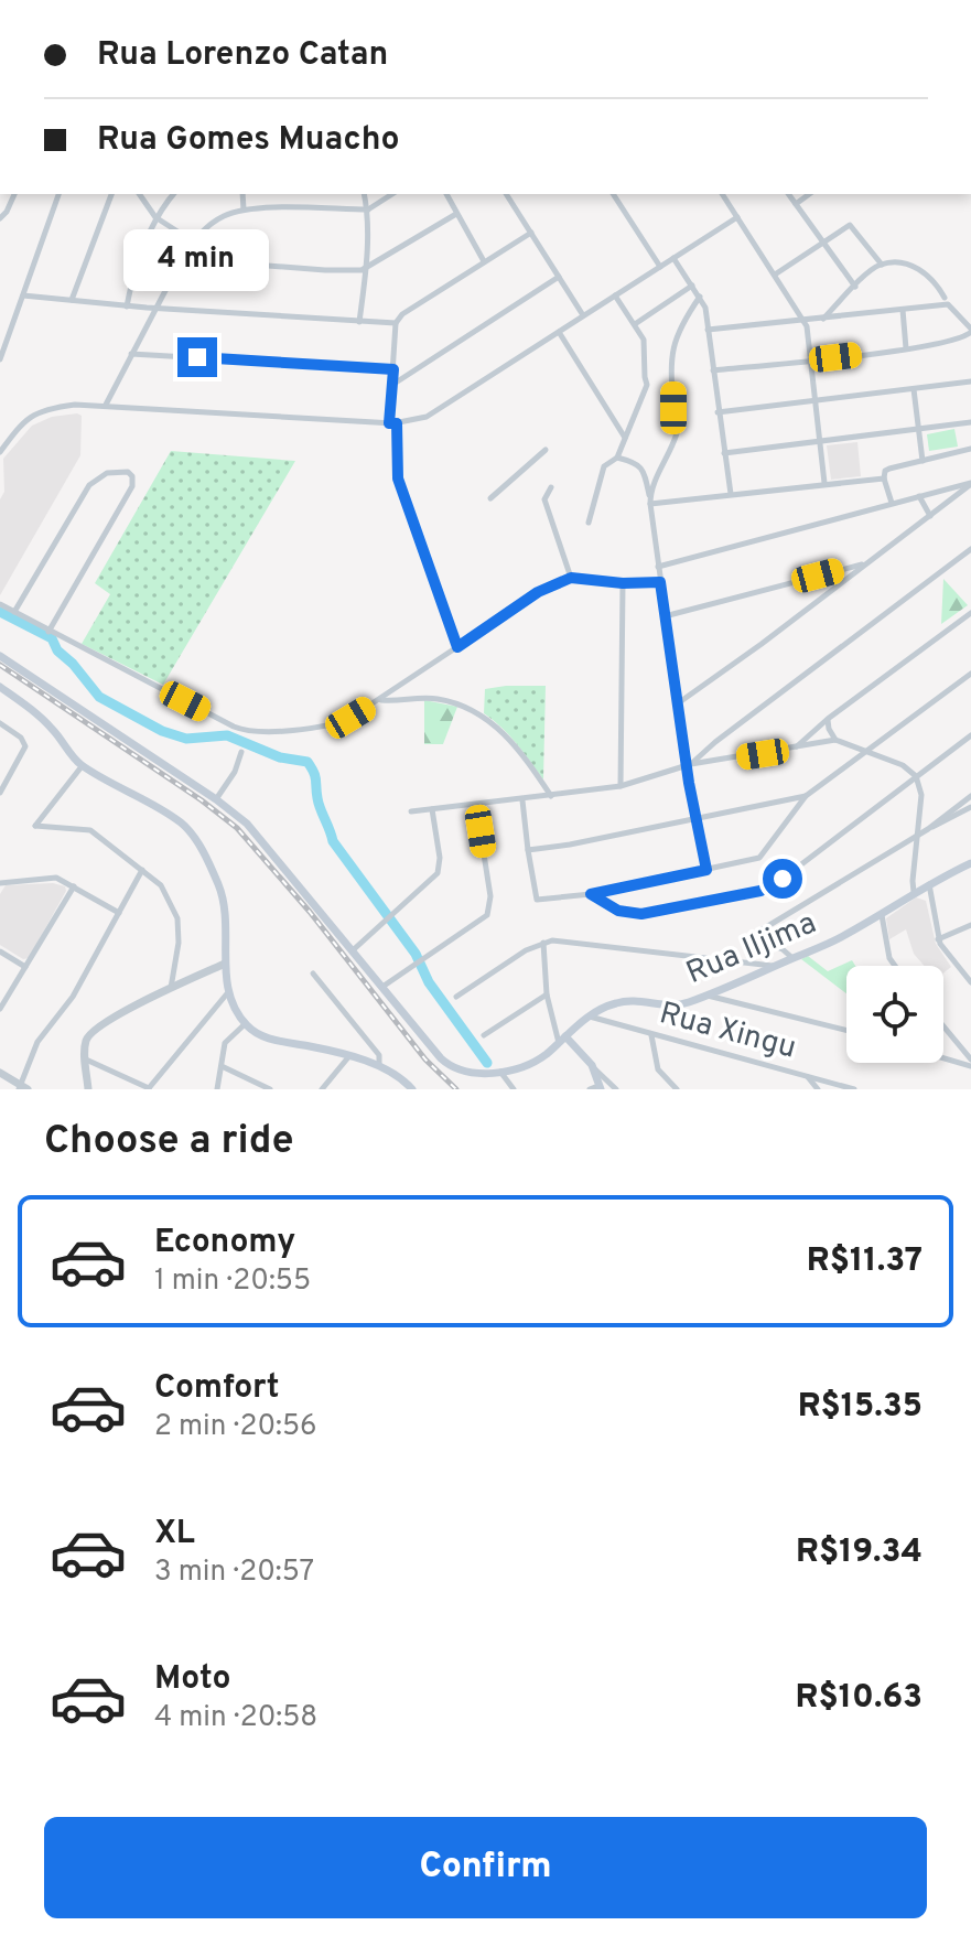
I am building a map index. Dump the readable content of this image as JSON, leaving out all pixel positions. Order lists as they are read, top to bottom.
{
  "streets": {
    "main road": ["Rua Iljima"],
    "street": ["Rua Xingu"]
  },
  "crossings": [
    ["Rua Iljima", "Rua Xingu"]
  ],
  "page": {
    "banner": ["Rua Lorenzo Catan", "Rua Gomes Muacho"],
    "bubble": "4 min",
    "heading": "Choose a ride",
    "list": [
      {
        "name": "Economy",
        "note": "1 min · 20:55",
        "value": "R$11.37"
      },
      {
        "name": "Comfort",
        "note": "2 min · 20:56",
        "value": "R$15.35"
      },
      {
        "name": "XL",
        "note": "3 min · 20:57",
        "value": "R$19.34"
      },
      {
        "name": "Moto",
        "note": "4 min · 20:58",
        "value": "R$10.63"
      }
    ],
    "buttons": "Confirm"
  }
}
